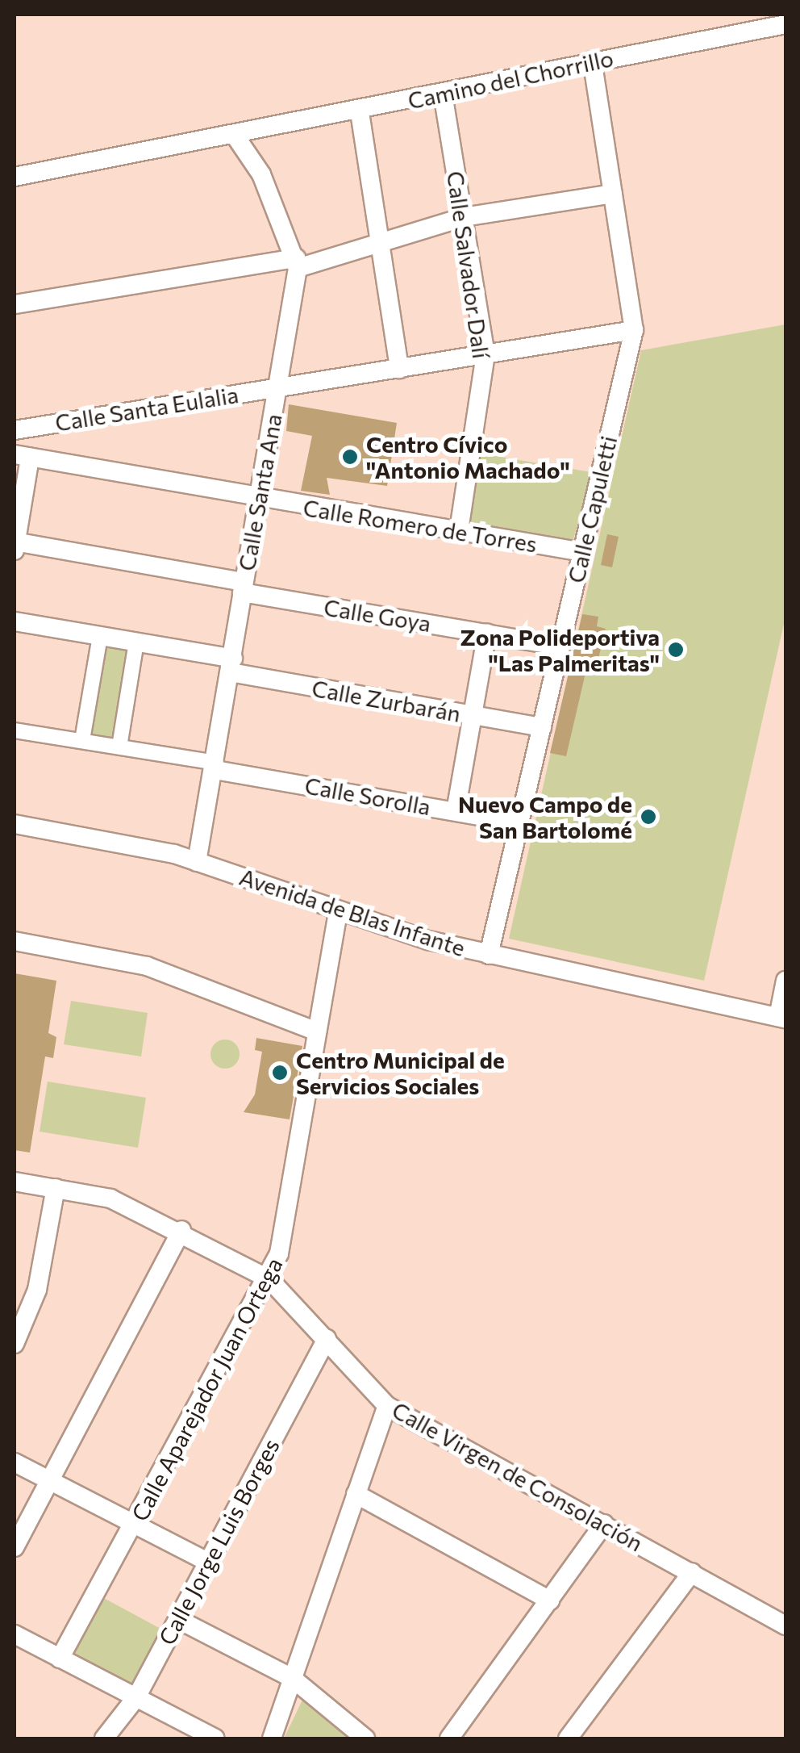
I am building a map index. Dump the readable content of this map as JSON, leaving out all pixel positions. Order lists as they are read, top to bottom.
{
  "streets": {
    "street": [
      "Camino del Chorrillo",
      "Calle Salvador Dalí",
      "Calle Santa Eulalia",
      "Calle Santa Ana",
      "Calle Capuletti",
      "Calle Romero de Torres",
      "Calle Goya",
      "Calle Zurbarán",
      "Calle Sorolla",
      "Avenida de Blas Infante",
      "Calle Aparejador Juan Ortega",
      "Calle Virgen de Consolación",
      "Calle Jorge Luis Borges"
    ]
  },
  "crossings": [
    ["Camino del Chorrillo", "Calle Salvador Dalí"],
    ["Camino del Chorrillo", "Calle Capuletti"],
    ["Calle Salvador Dalí", "Calle Santa Eulalia"],
    ["Calle Salvador Dalí", "Calle Romero de Torres"],
    ["Calle Santa Eulalia", "Calle Santa Ana"],
    ["Calle Santa Eulalia", "Calle Capuletti"],
    ["Calle Santa Ana", "Calle Romero de Torres"],
    ["Calle Santa Ana", "Calle Goya"],
    ["Calle Santa Ana", "Calle Zurbarán"],
    ["Calle Santa Ana", "Calle Sorolla"],
    ["Calle Santa Ana", "Avenida de Blas Infante"],
    ["Calle Capuletti", "Calle Romero de Torres"],
    ["Calle Capuletti", "Calle Goya"],
    ["Calle Capuletti", "Calle Zurbarán"],
    ["Calle Capuletti", "Calle Sorolla"],
    ["Calle Capuletti", "Avenida de Blas Infante"],
    ["Avenida de Blas Infante", "Calle Aparejador Juan Ortega"],
    ["Calle Aparejador Juan Ortega", "Calle Virgen de Consolación"],
    ["Calle Virgen de Consolación", "Calle Jorge Luis Borges"]
  ],
  "places": [
    "Centro Cívico \"Antonio Machado\"",
    "Zona Polideportiva \"Las Palmeritas\"",
    "Nuevo Campo de San Bartolomé",
    "Centro Municipal de Servicios Sociales"
  ]
}
